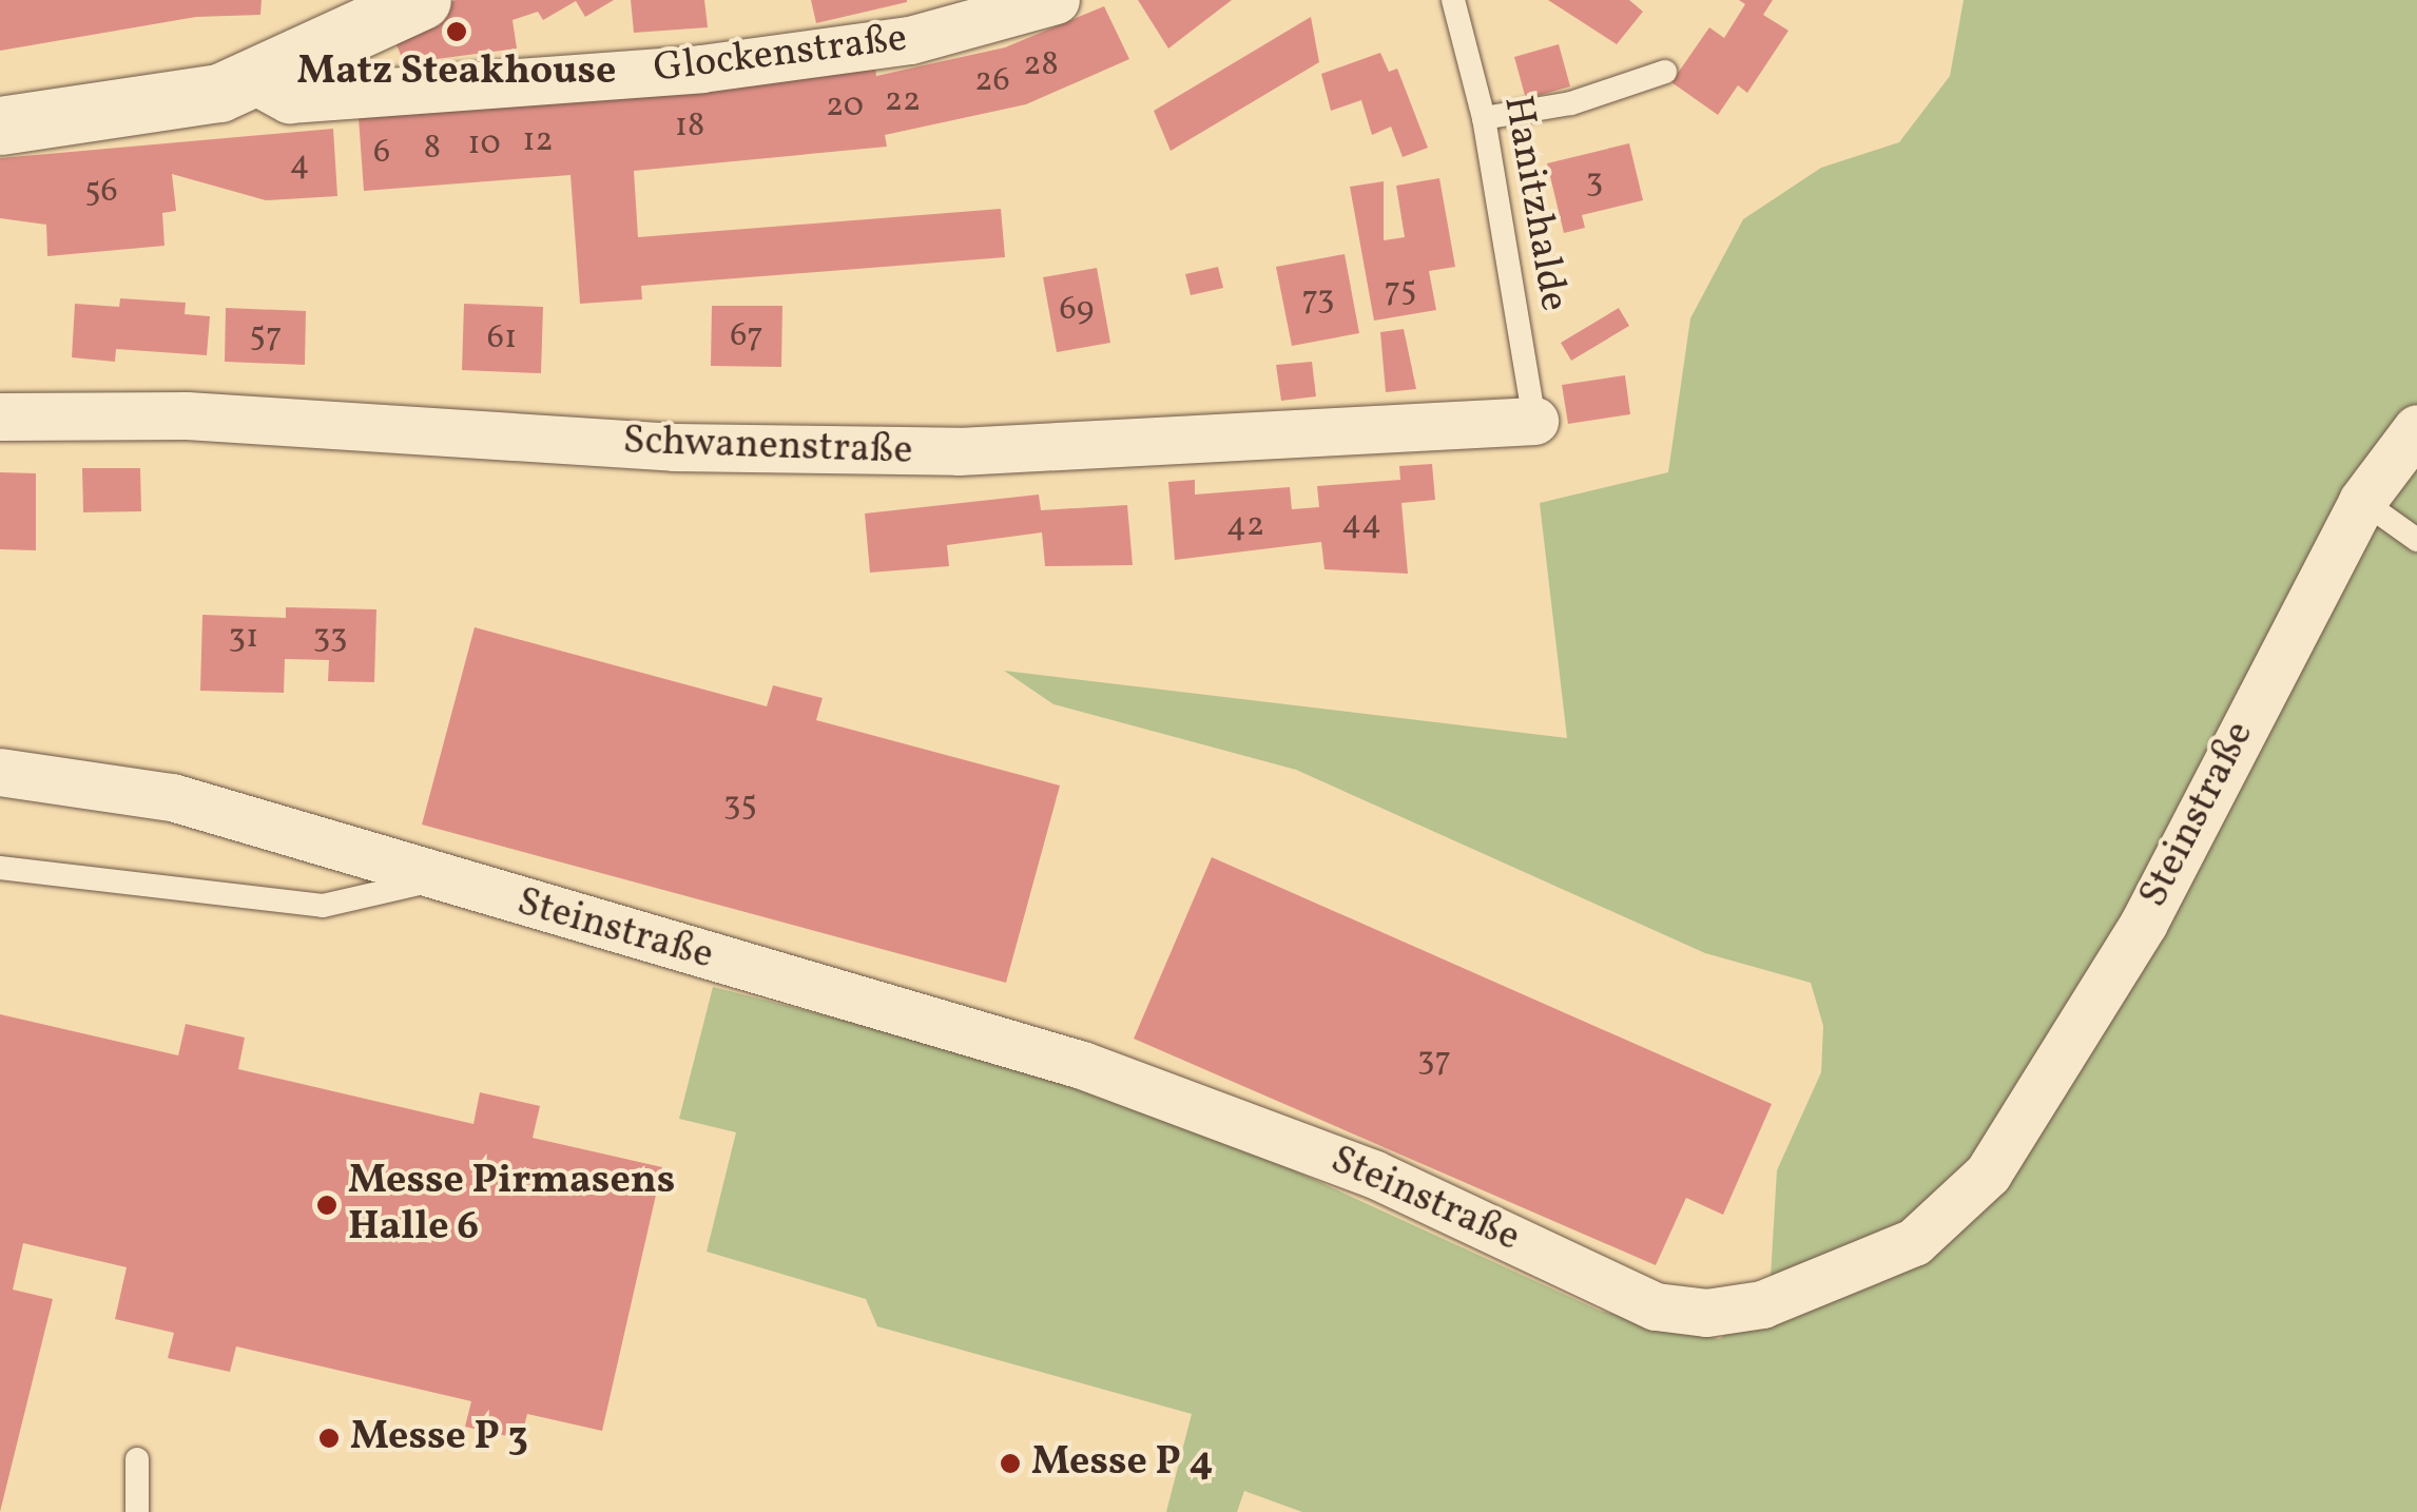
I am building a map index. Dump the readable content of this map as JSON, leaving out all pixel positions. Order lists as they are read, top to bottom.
{
  "streets": {
    "street": ["Glockenstraße", "Schwanenstraße", "Steinstraße"],
    "lane": ["Hanitzhalde"]
  },
  "crossings": [
    ["Hanitzhalde", "Schwanenstraße"]
  ],
  "places": [
    "Matz Steakhouse",
    "Messe Pirmasens Halle 6",
    "Messe P 3",
    "Messe P 4"
  ],
  "house_numbers": [
    "28",
    "26",
    "22",
    "20",
    "18",
    "12",
    "10",
    "8",
    "6",
    "4",
    "3",
    "56",
    "75",
    "73",
    "69",
    "57",
    "67",
    "61",
    "44",
    "42",
    "31",
    "33",
    "35",
    "37"
  ]
}
